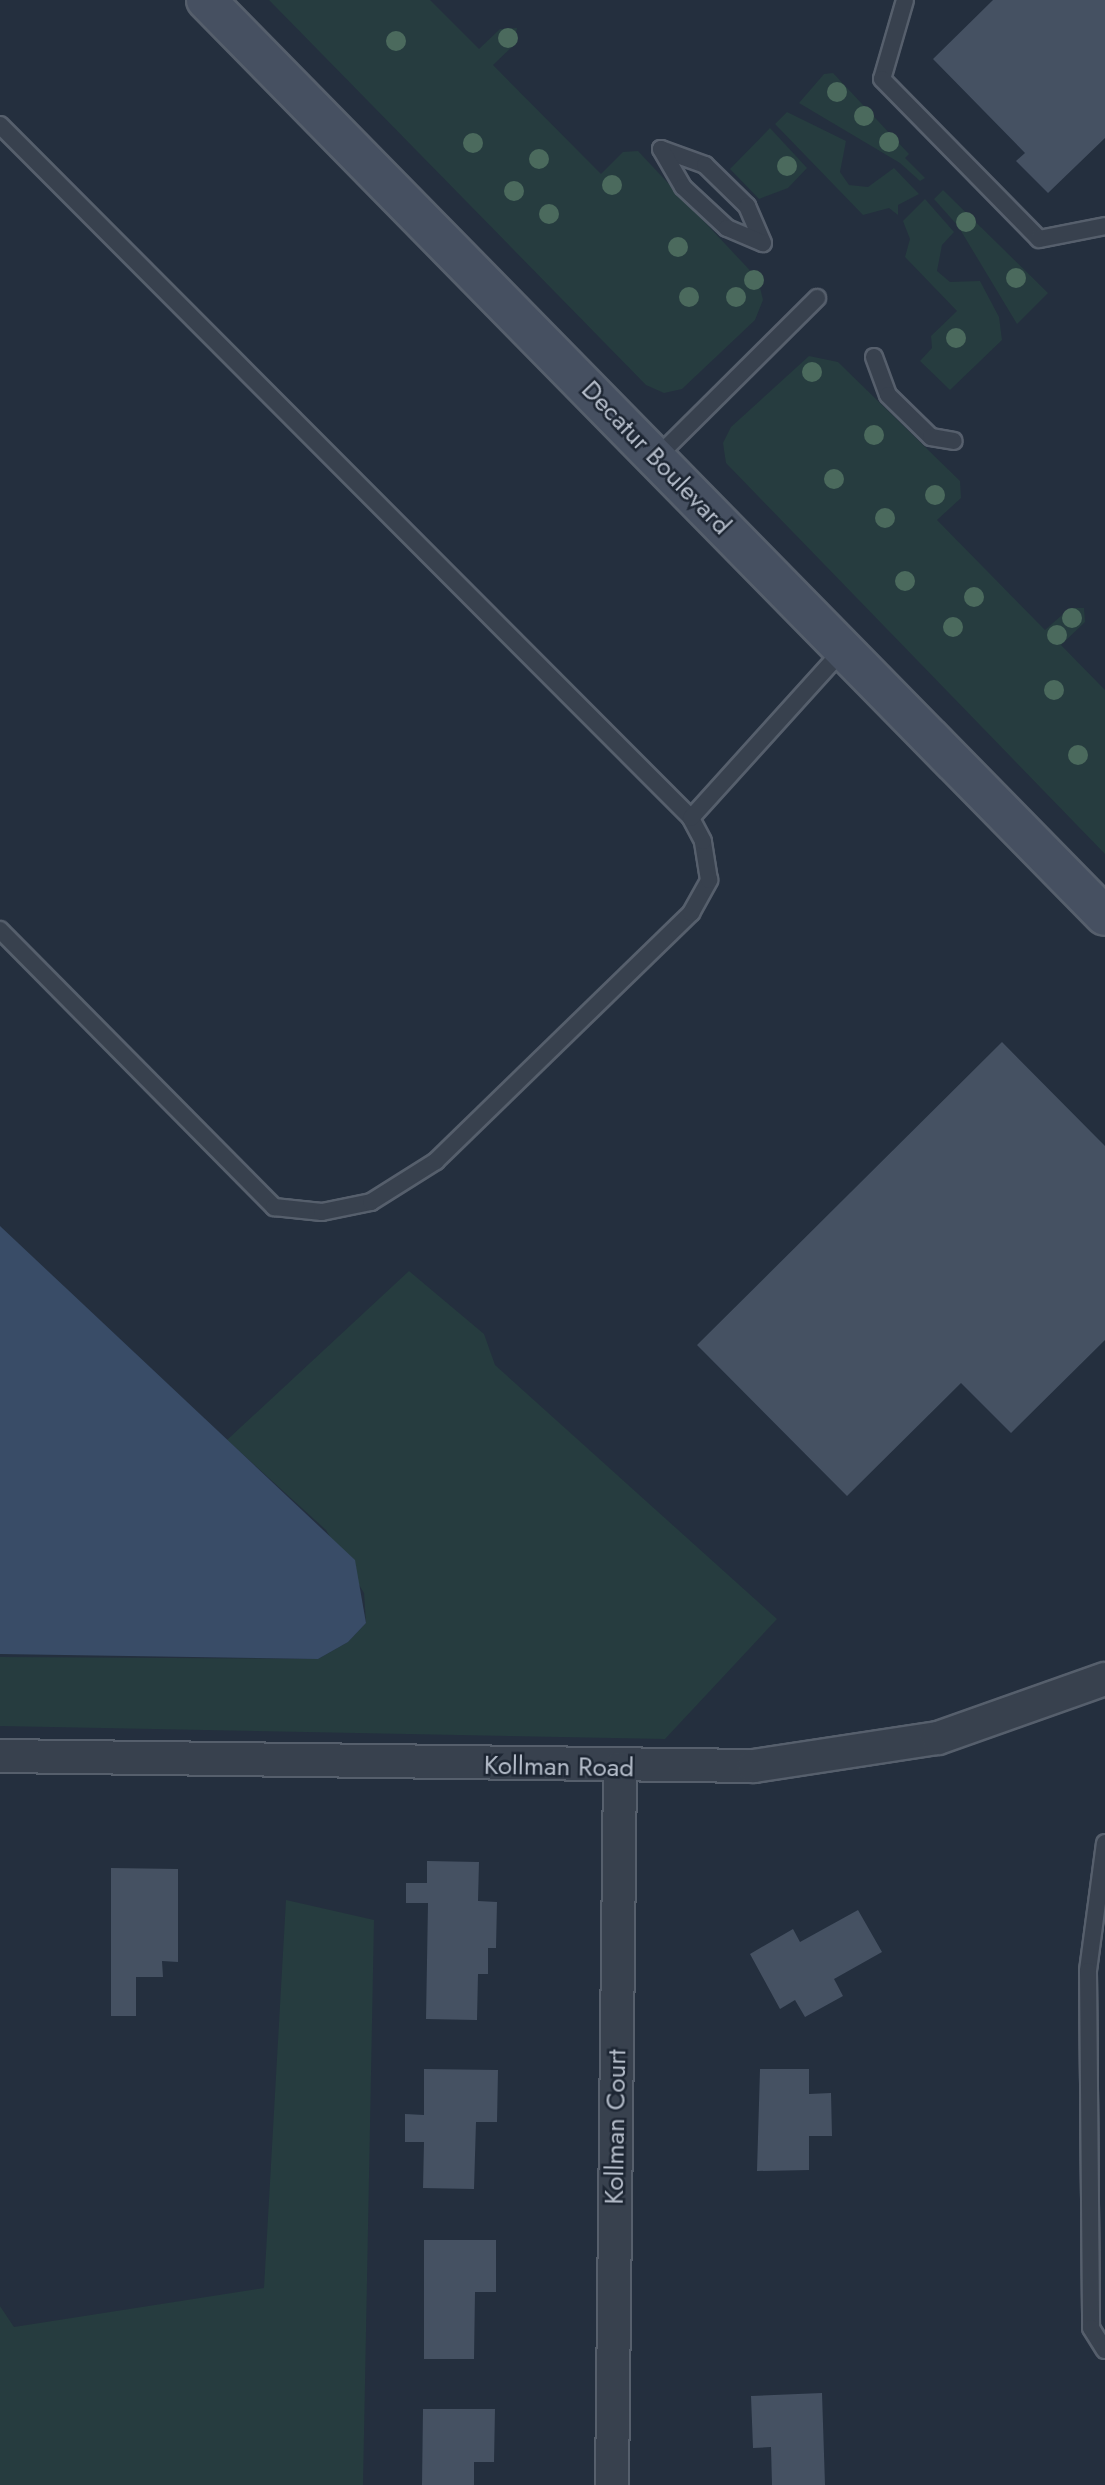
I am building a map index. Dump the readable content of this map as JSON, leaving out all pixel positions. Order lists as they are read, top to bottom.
{
  "streets": {
    "street": ["Decatur Boulevard", "Kollman Road", "Kollman Court"]
  },
  "crossings": [
    ["Kollman Road", "Kollman Court"]
  ]
}
